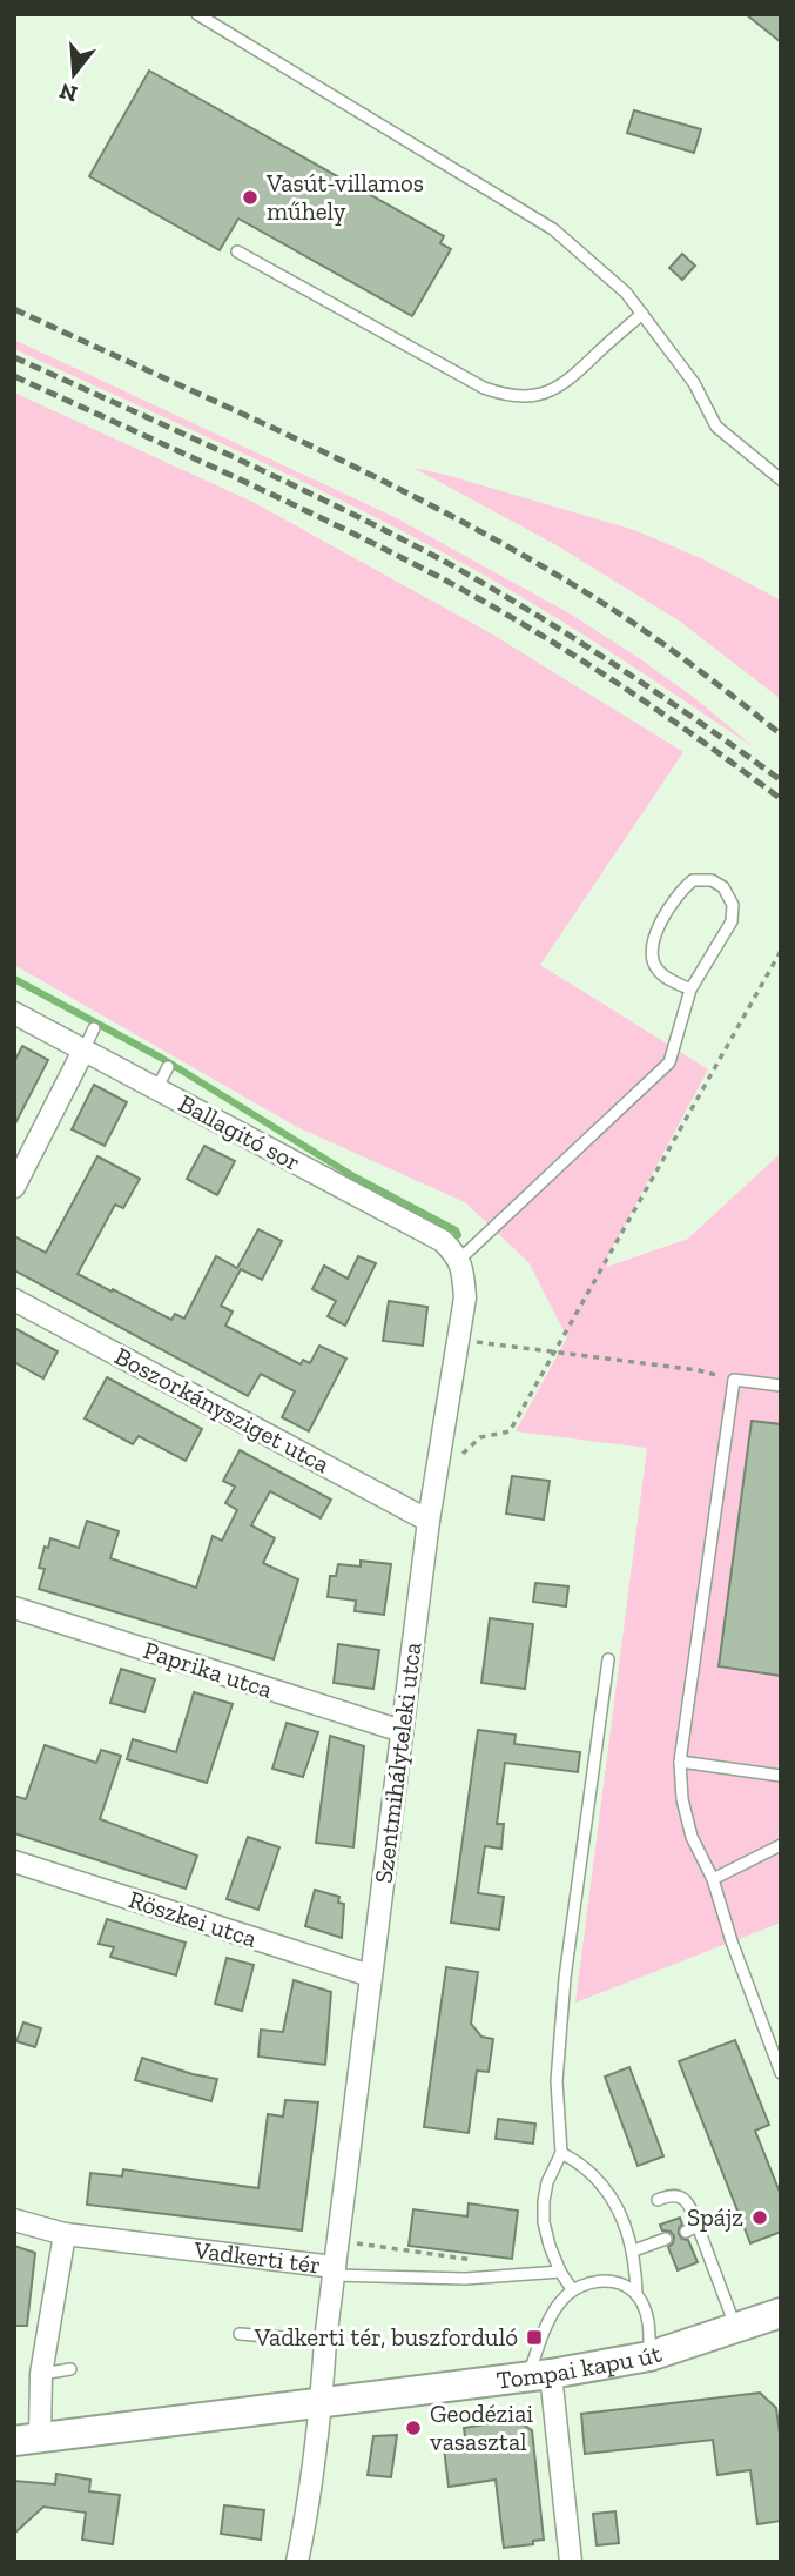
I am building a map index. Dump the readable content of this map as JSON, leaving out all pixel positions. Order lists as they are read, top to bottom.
{
  "streets": {
    "street": [
      "Ballagitó sor",
      "Boszorkánysziget utca",
      "Paprika utca",
      "Szentmihályteleki utca",
      "Röszkei utca",
      "Vadkerti tér",
      "Tompai kapu út"
    ]
  },
  "crossings": [
    ["Ballagitó sor", "Szentmihályteleki utca"],
    ["Boszorkánysziget utca", "Szentmihályteleki utca"],
    ["Paprika utca", "Szentmihályteleki utca"],
    ["Szentmihályteleki utca", "Röszkei utca"],
    ["Szentmihályteleki utca", "Vadkerti tér"],
    ["Vadkerti tér", "Tompai kapu út"]
  ],
  "places": {
    "other": ["Vasút-villamos műhely", "Spájz", "Geodéziai vasasztal"],
    "transit": ["Vadkerti tér, buszforduló"]
  },
  "north": "bottom"
}
